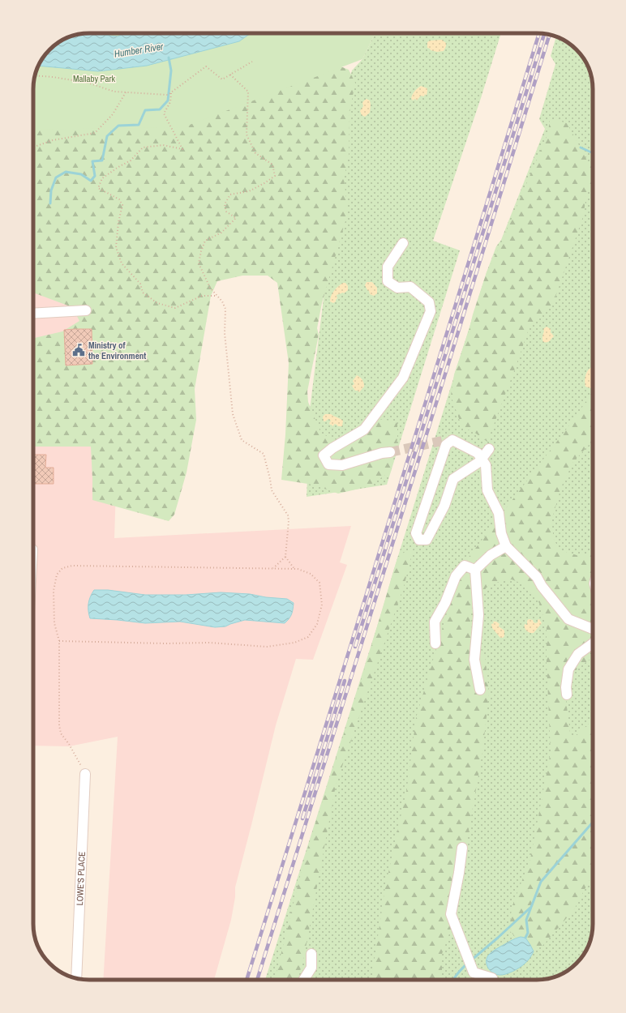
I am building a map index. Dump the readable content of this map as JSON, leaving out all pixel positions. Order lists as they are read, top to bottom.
{
  "streets": {
    "street": ["LOWE'S PLACE"]
  },
  "water": ["Humber River"],
  "parks": ["Mallaby Park"],
  "places": {
    "public building": ["Ministry of the Environment"]
  }
}
